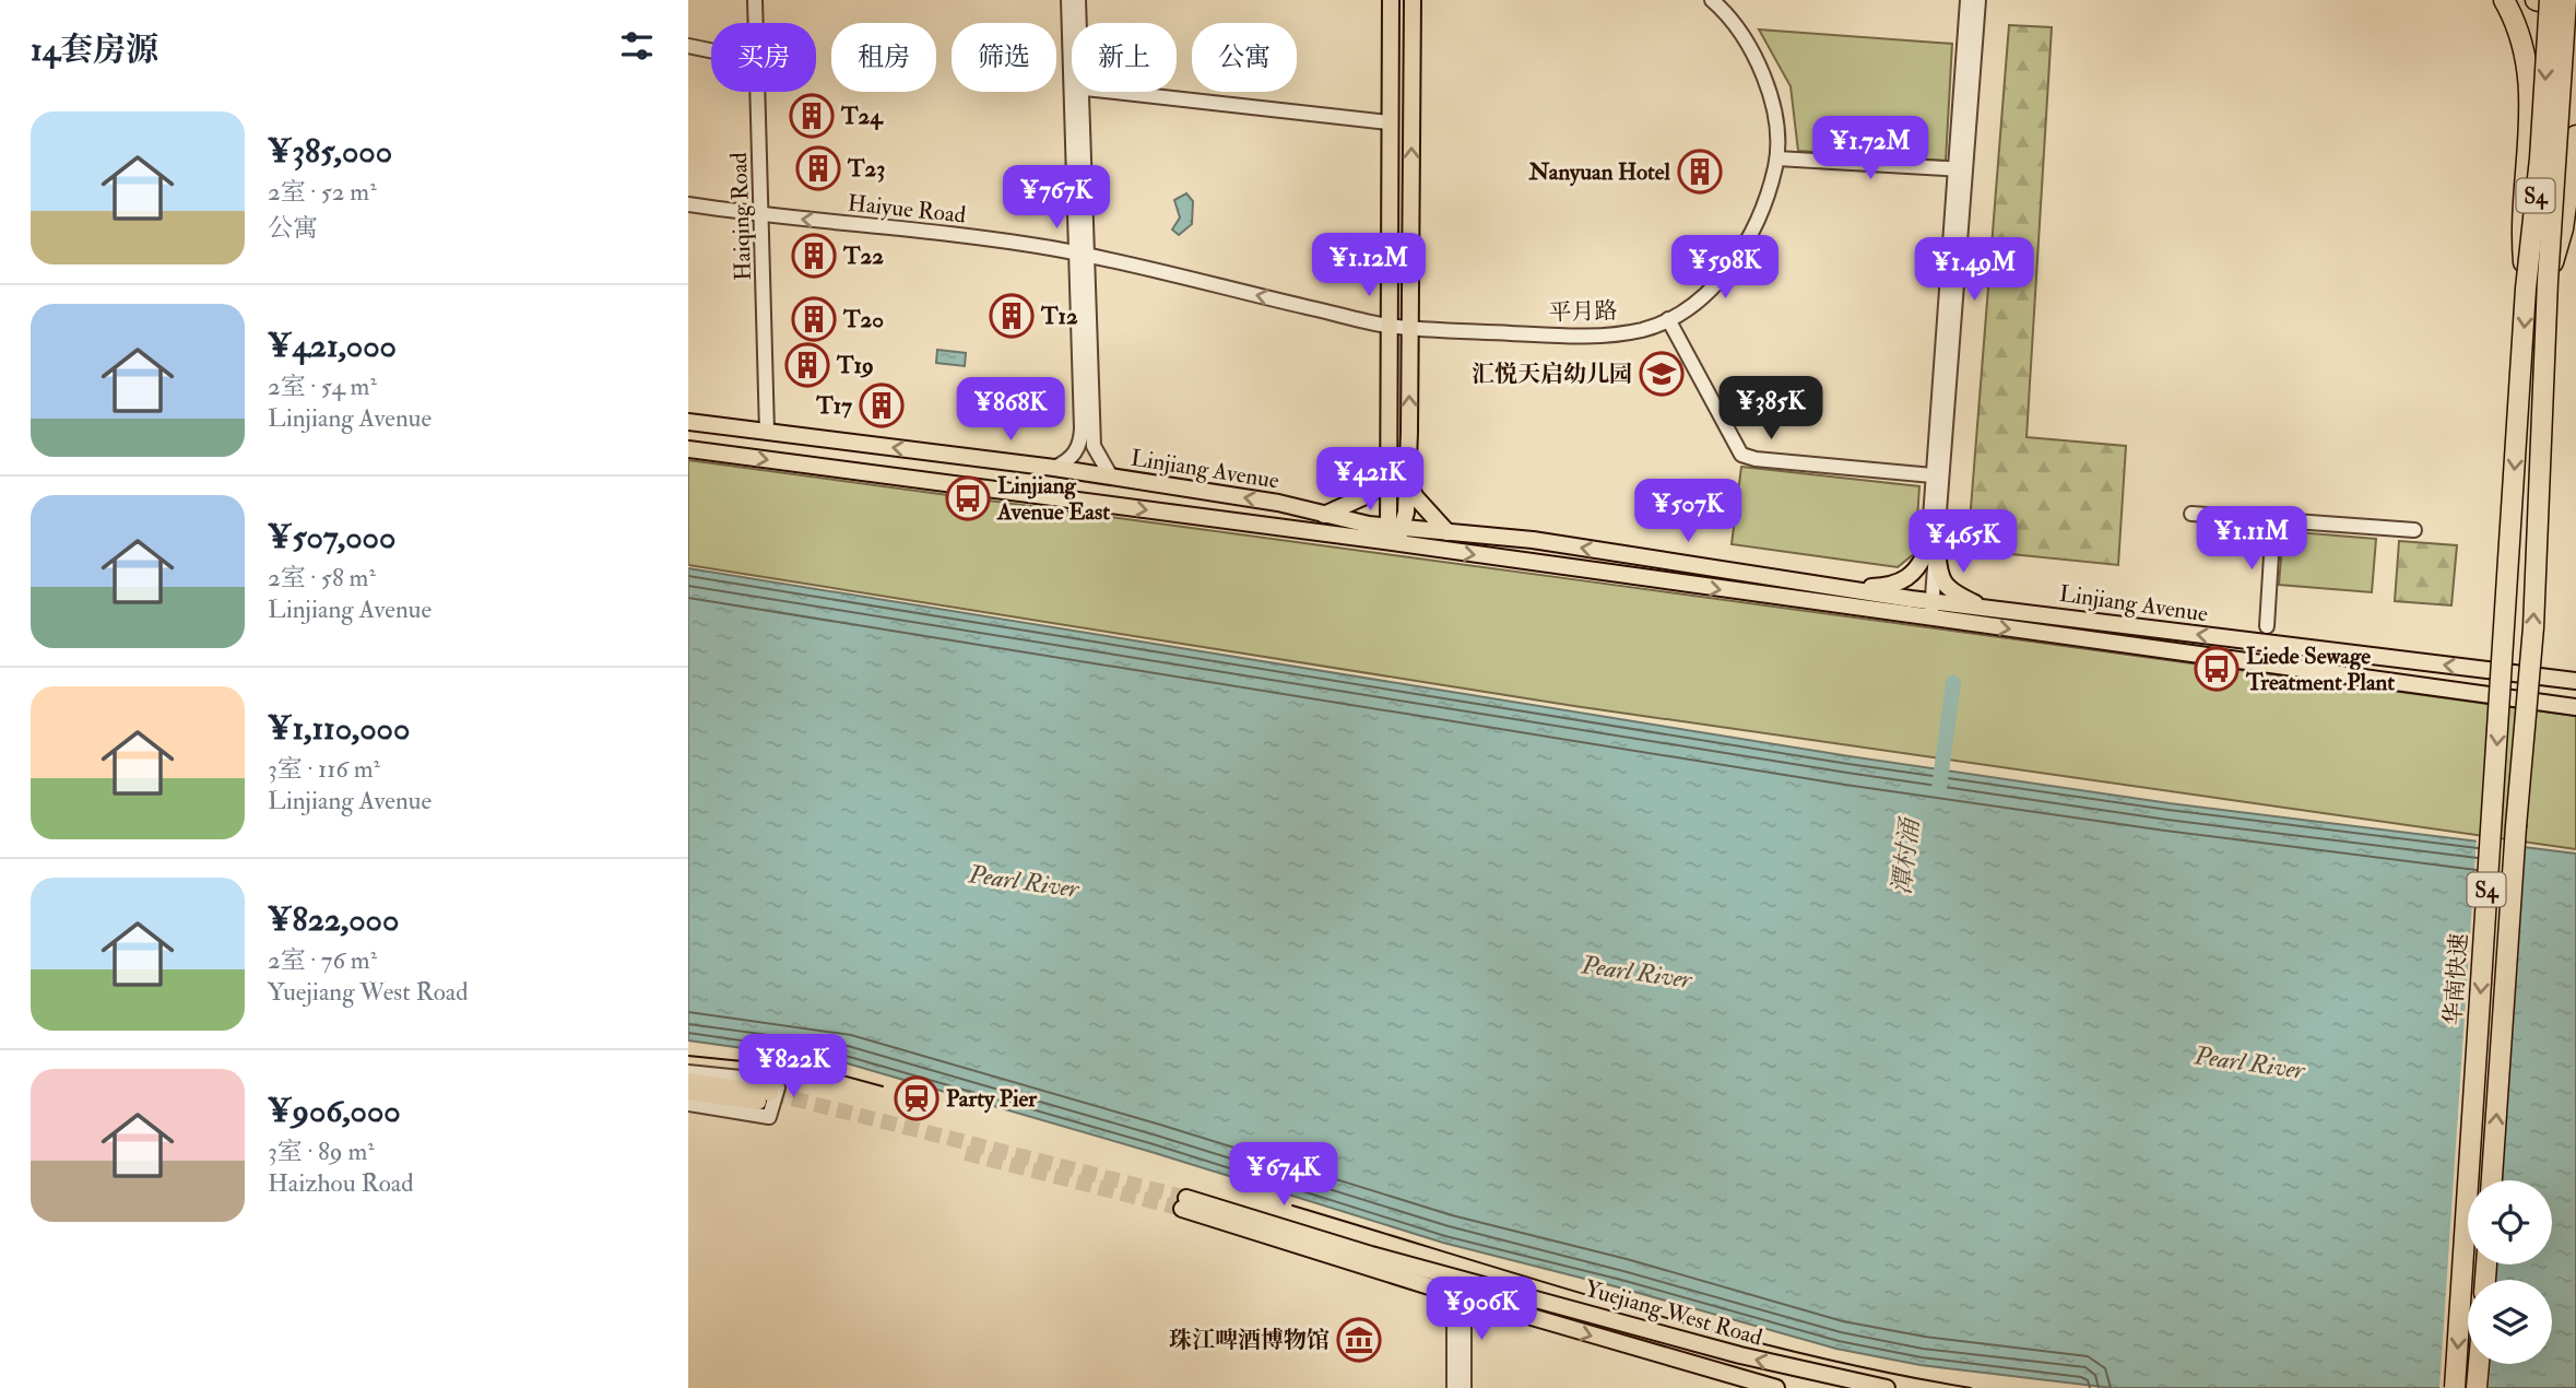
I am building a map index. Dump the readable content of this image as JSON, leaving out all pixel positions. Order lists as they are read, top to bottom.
{
  "streets": {
    "highway": ["S4", "华南快速"],
    "main road": ["Linjiang Avenue", "Yuejiang West Road"],
    "street": ["Haiyue Road", "Haiqing Road", "平月路"]
  },
  "crossings": [
    ["S4", "华南快速"],
    ["Haiyue Road", "Haiqing Road"],
    ["Haiyue Road", "平月路"],
    ["Haiqing Road", "Linjiang Avenue"]
  ],
  "one_way": ["Haiyue Road"],
  "water": ["潭村涌", "Pearl River"],
  "places": {
    "building": [
      "T24",
      "T23",
      "Nanyuan Hotel",
      "T22",
      "T12",
      "T20",
      "T19",
      "T17"
    ],
    "school or university": ["汇悦天启幼儿园"],
    "bus stop": ["Linjiang Avenue East", "Liede Sewage Treatment Plant"],
    "station": ["Party Pier"],
    "museum": ["珠江啤酒博物馆"]
  },
  "page": {
    "heading": "14套房源",
    "chip": [
      "买房",
      "租房",
      "筛选",
      "新上",
      "公寓"
    ],
    "list": [
      {
        "name": "¥385,000",
        "note": "2室 · 52 m² · 公寓"
      },
      {
        "name": "¥421,000",
        "note": "2室 · 54 m² · Linjiang Avenue"
      },
      {
        "name": "¥507,000",
        "note": "2室 · 58 m² · Linjiang Avenue"
      },
      {
        "name": "¥1,110,000",
        "note": "3室 · 116 m² · Linjiang Avenue"
      },
      {
        "name": "¥822,000",
        "note": "2室 · 76 m² · Yuejiang West Road"
      },
      {
        "name": "¥906,000",
        "note": "3室 · 89 m² · Haizhou Road"
      }
    ],
    "price": [
      "¥1.72M",
      "¥767K",
      "¥1.12M",
      "¥598K",
      "¥1.49M",
      "¥385K",
      "¥868K",
      "¥421K",
      "¥507K",
      "¥1.11M",
      "¥465K",
      "¥822K",
      "¥674K",
      "¥906K"
    ]
  }
}
